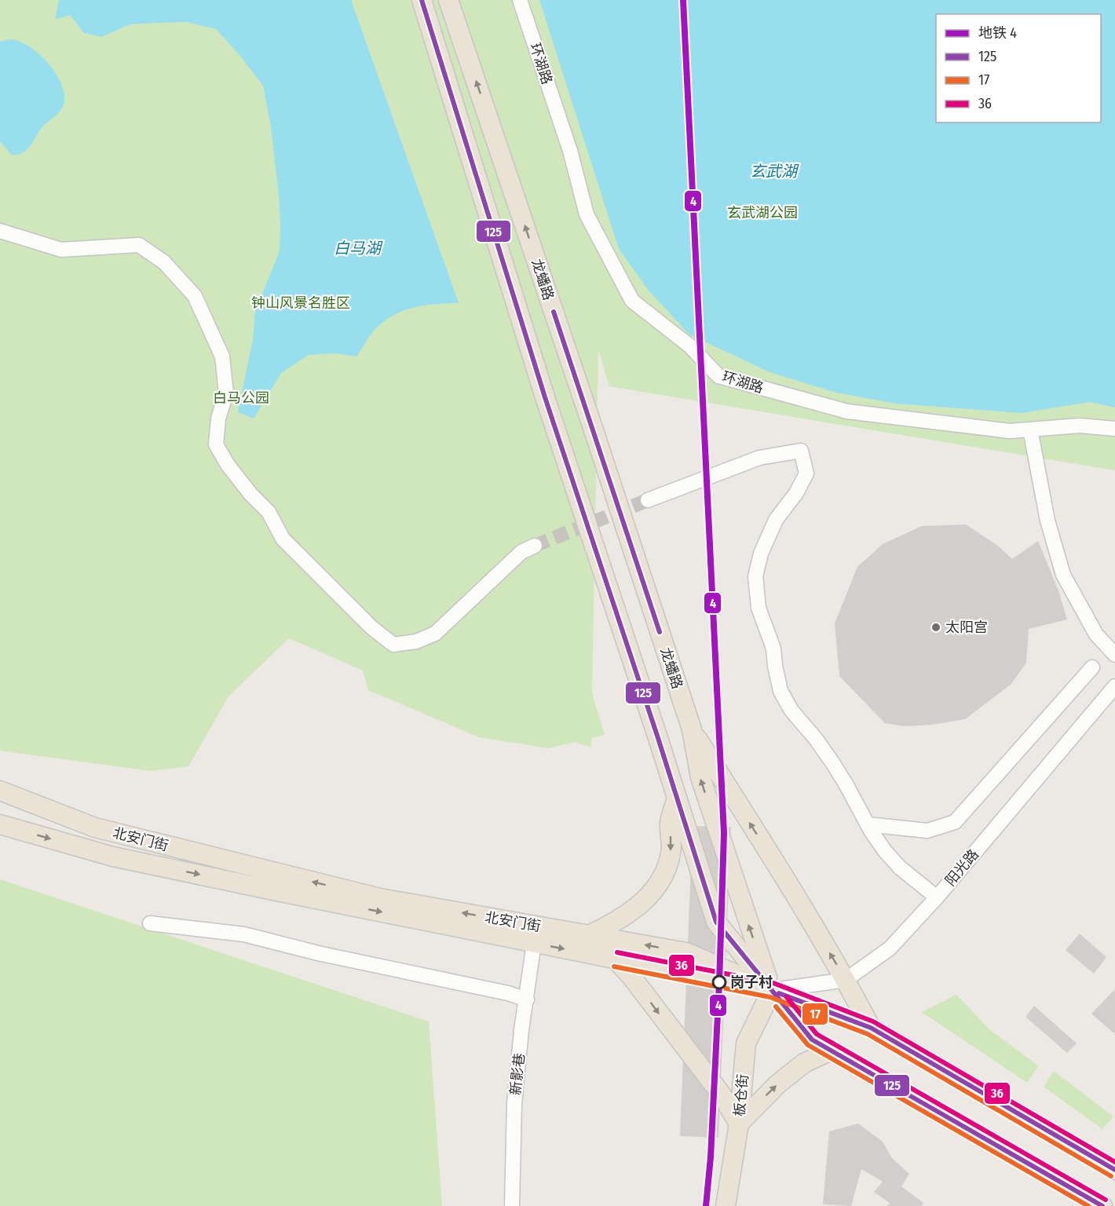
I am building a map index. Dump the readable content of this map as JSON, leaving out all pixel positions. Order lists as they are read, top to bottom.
{
  "streets": {
    "main road": ["龙蟠路", "北安门街", "板仓街"],
    "street": ["环湖路", "阳光路", "新影巷"]
  },
  "crossings": [
    ["龙蟠路", "北安门街"],
    ["龙蟠路", "阳光路"],
    ["龙蟠路", "板仓街"],
    ["北安门街", "阳光路"],
    ["北安门街", "板仓街"],
    ["阳光路", "板仓街"]
  ],
  "water": ["玄武湖", "白马湖"],
  "parks": ["玄武湖公园", "钟山风景名胜区", "白马公园"],
  "places": ["太阳宫", "岗子村"],
  "lines": [
    "metro line 4",
    "transit line 125",
    "transit line 36",
    "transit line 17"
  ],
  "legend": [
    "地铁 4",
    "125",
    "17",
    "36"
  ]
}
